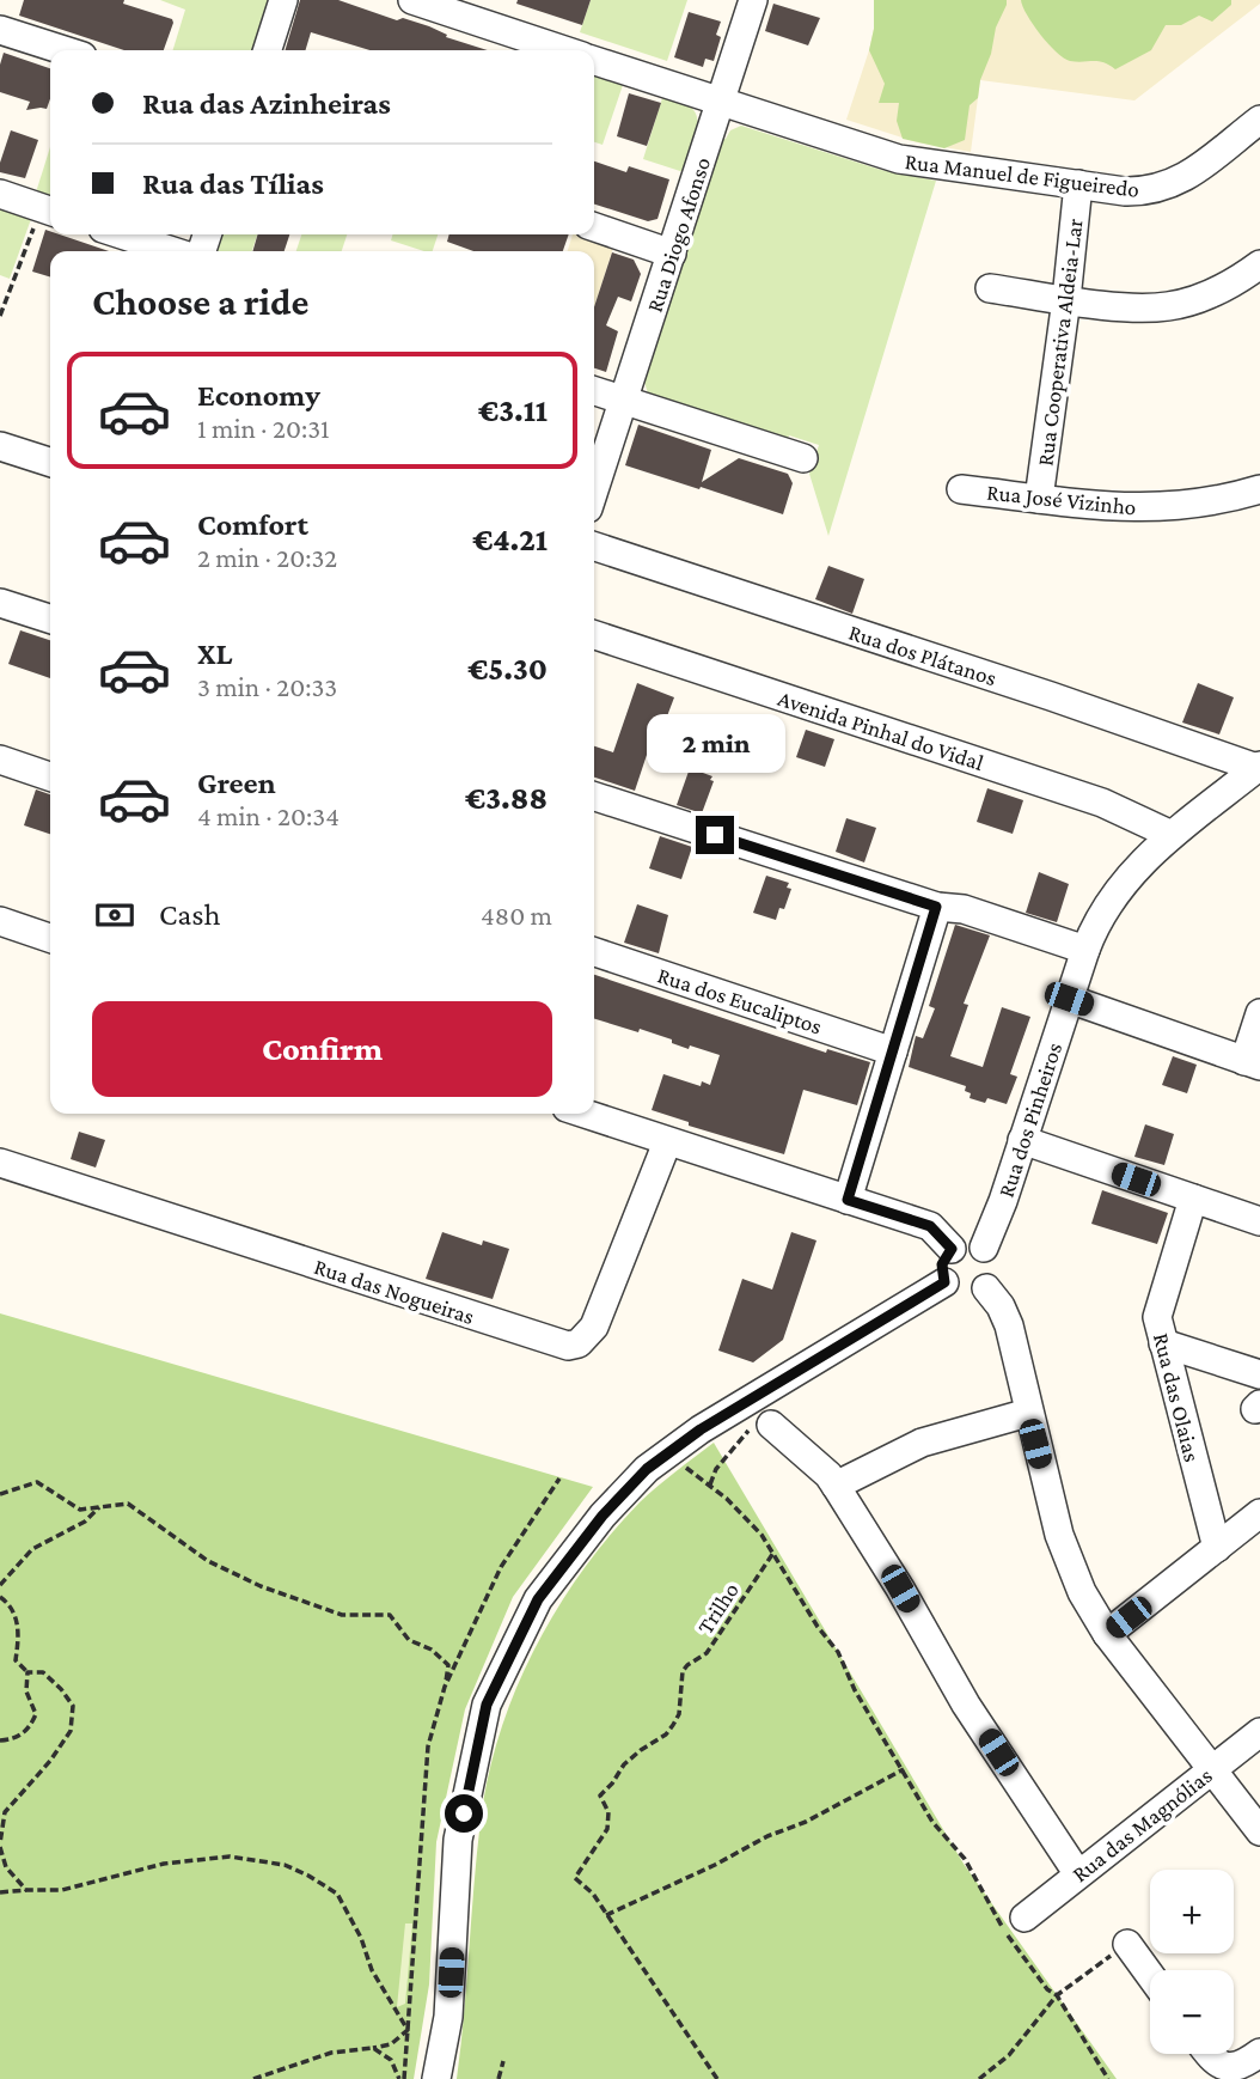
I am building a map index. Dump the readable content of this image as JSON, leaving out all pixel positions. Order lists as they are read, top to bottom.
{
  "streets": {
    "street": [
      "Rua Manuel de Figueiredo",
      "Rua Diogo Afonso",
      "Rua Cooperativa Aldeia-Lar",
      "Rua José Vizinho",
      "Rua dos Plátanos",
      "Avenida Pinhal do Vidal",
      "Rua dos Eucaliptos",
      "Rua dos Pinheiros",
      "Rua das Nogueiras",
      "Rua das Olaias",
      "Rua das Magnólias"
    ],
    "path": ["Trilho"]
  },
  "crossings": [
    ["Rua Manuel de Figueiredo", "Rua Diogo Afonso"],
    ["Rua Manuel de Figueiredo", "Rua Cooperativa Aldeia-Lar"],
    ["Rua Cooperativa Aldeia-Lar", "Rua José Vizinho"],
    ["Rua dos Plátanos", "Rua dos Pinheiros"],
    ["Avenida Pinhal do Vidal", "Rua dos Pinheiros"]
  ],
  "page": {
    "banner": ["Rua das Azinheiras", "Rua das Tílias"],
    "heading": "Choose a ride",
    "list": [
      {
        "name": "Economy",
        "note": "1 min · 20:31",
        "value": "€3.11"
      },
      {
        "name": "Comfort",
        "note": "2 min · 20:32",
        "value": "€4.21"
      },
      {
        "name": "XL",
        "note": "3 min · 20:33",
        "value": "€5.30"
      },
      {
        "name": "Green",
        "note": "4 min · 20:34",
        "value": "€3.88"
      }
    ],
    "bubble": "2 min",
    "pay": ["Cash", "480 m"],
    "buttons": "Confirm",
    "map_buttons": ["+", "−"]
  }
}
